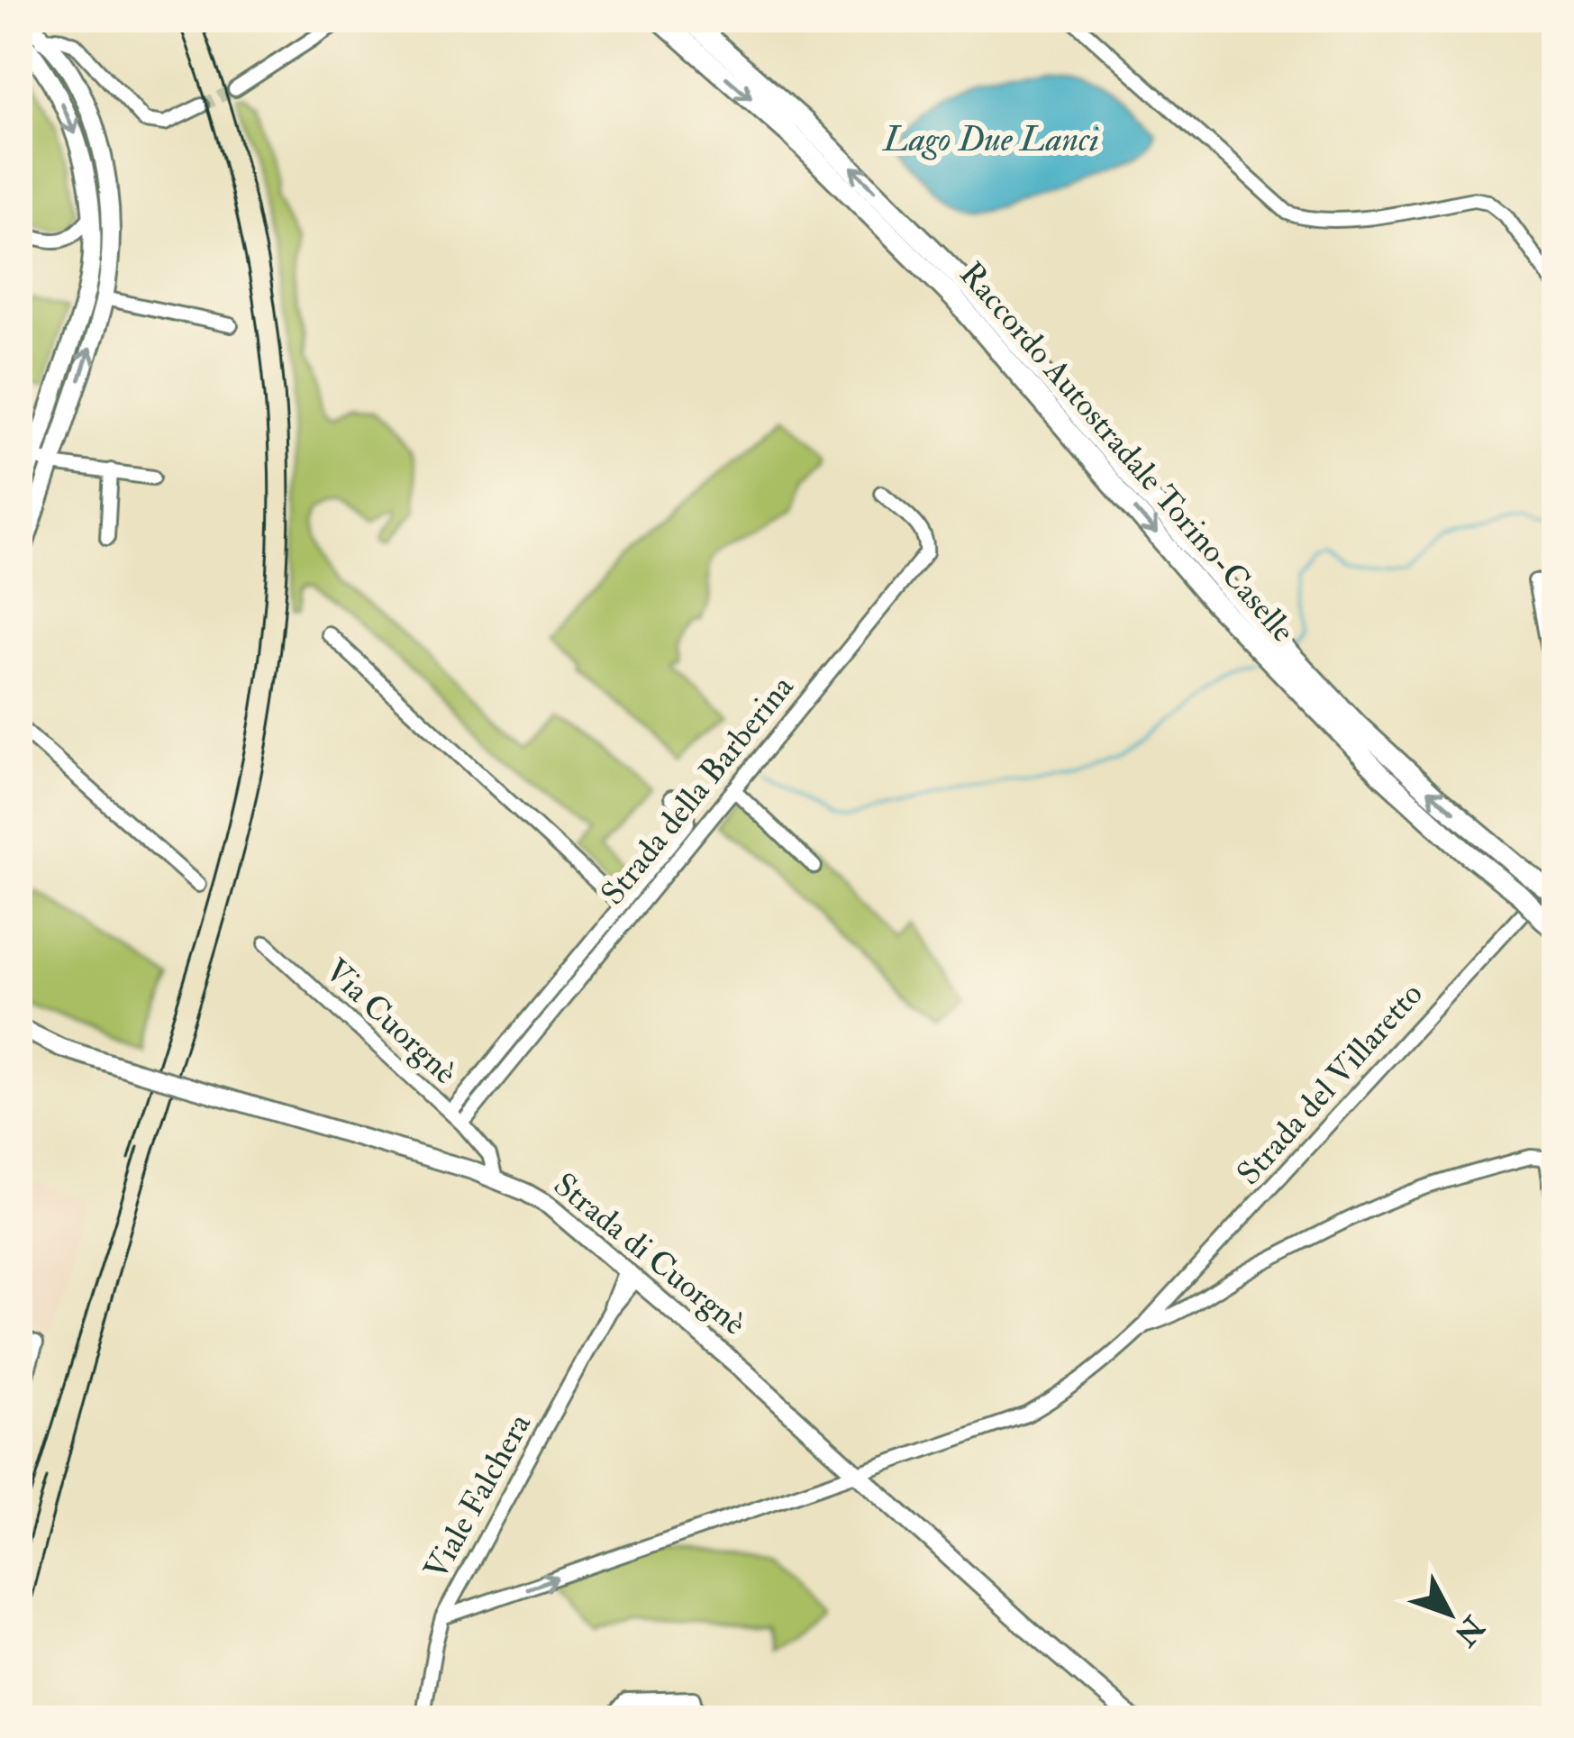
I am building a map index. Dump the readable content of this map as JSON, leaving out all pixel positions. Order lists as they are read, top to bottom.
{
  "streets": {
    "highway": ["Raccordo Autostradale Torino-Caselle"],
    "main road": ["Strada di Cuorgnè"],
    "street": [
      "Strada della Barberina",
      "Via Cuorgnè",
      "Strada del Villaretto",
      "Viale Falchera"
    ]
  },
  "crossings": [
    ["Strada della Barberina", "Via Cuorgnè"],
    ["Via Cuorgnè", "Strada di Cuorgnè"],
    ["Strada del Villaretto", "Strada di Cuorgnè"],
    ["Strada del Villaretto", "Viale Falchera"],
    ["Strada di Cuorgnè", "Viale Falchera"]
  ],
  "water": ["Lago Due Lanci"],
  "north": "bottom right"
}
